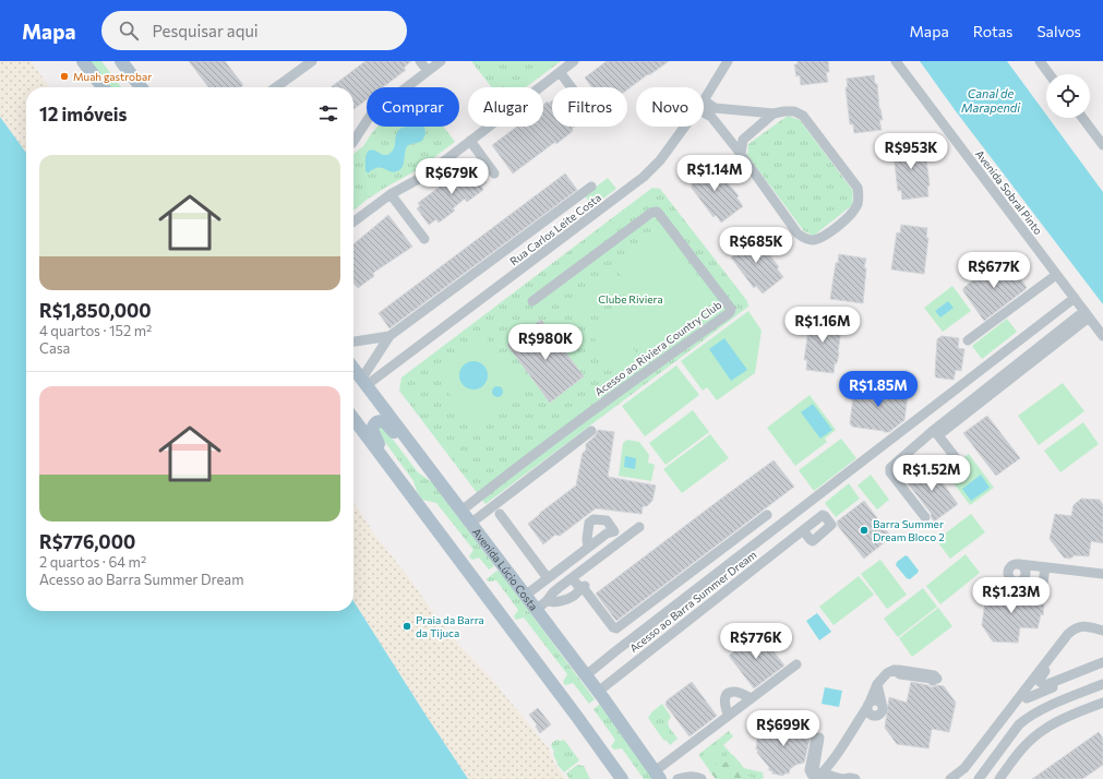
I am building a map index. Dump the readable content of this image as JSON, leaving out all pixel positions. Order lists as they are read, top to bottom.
{
  "streets": {
    "main road": ["Avenida Lúcio Costa"],
    "street": [
      "Avenida Sobral Pinto",
      "Rua Carlos Leite Costa",
      "Acesso ao Riviera Country Club",
      "Acesso ao Barra Summer Dream"
    ]
  },
  "crossings": [
    ["Rua Carlos Leite Costa", "Avenida Lúcio Costa"],
    ["Acesso ao Riviera Country Club", "Avenida Lúcio Costa"],
    ["Avenida Lúcio Costa", "Acesso ao Barra Summer Dream"]
  ],
  "water": ["Canal de Marapendi"],
  "parks": ["Clube Riviera"],
  "places": ["Muah gastrobar", "Barra Summer Dream Bloco 2", "Praia da Barra da Tijuca"],
  "page": {
    "header": "Mapa",
    "search": "Pesquisar aqui",
    "nav": ["Mapa", "Rotas", "Salvos"],
    "chip": [
      "Comprar",
      "Alugar",
      "Filtros",
      "Novo"
    ],
    "heading": "12 imóveis",
    "price": [
      "R$953K",
      "R$1.14M",
      "R$679K",
      "R$685K",
      "R$677K",
      "R$1.16M",
      "R$980K",
      "R$1.85M",
      "R$1.52M",
      "R$1.23M",
      "R$776K",
      "R$699K"
    ],
    "list": [
      {
        "name": "R$1,850,000",
        "note": "4 quartos · 152 m² · Casa"
      },
      {
        "name": "R$776,000",
        "note": "2 quartos · 64 m² · Acesso ao Barra Summer Dream"
      }
    ]
  }
}
